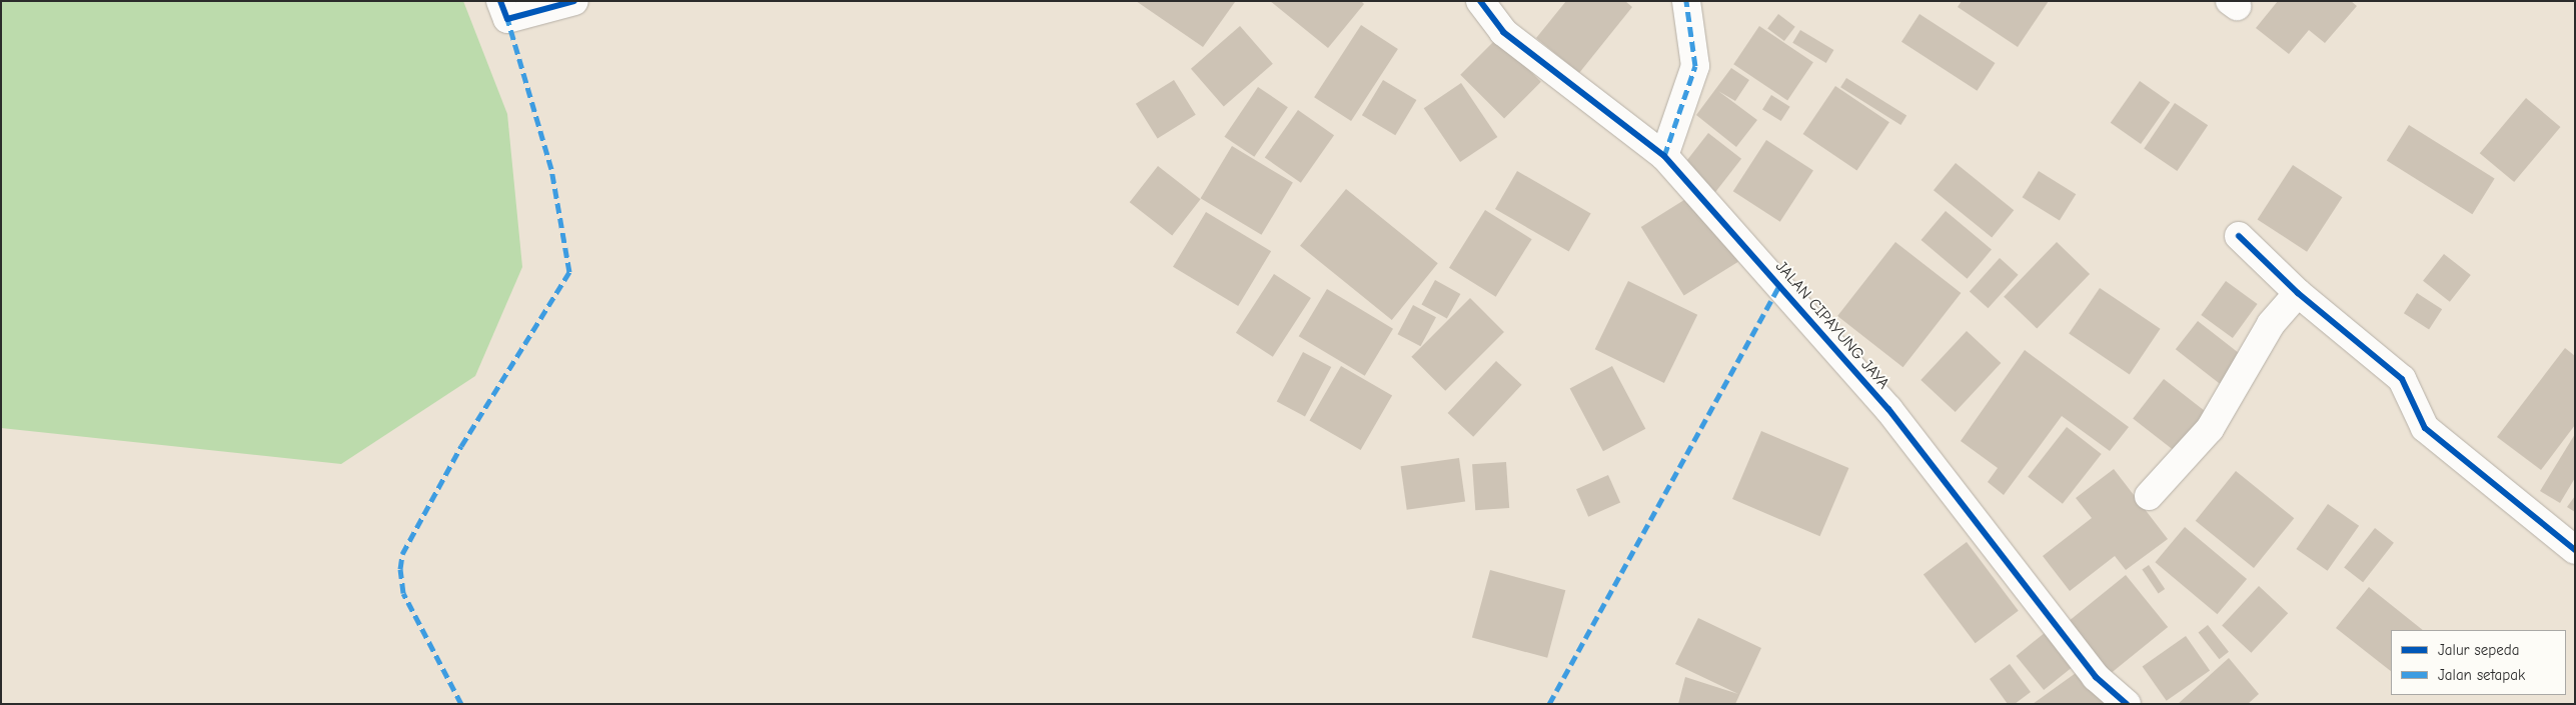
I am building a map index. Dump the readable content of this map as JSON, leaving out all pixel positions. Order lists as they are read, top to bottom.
{
  "streets": {
    "street": ["JALAN CIPAYUNG JAYA"]
  },
  "legend": ["Jalur sepeda", "Jalan setapak"]
}
